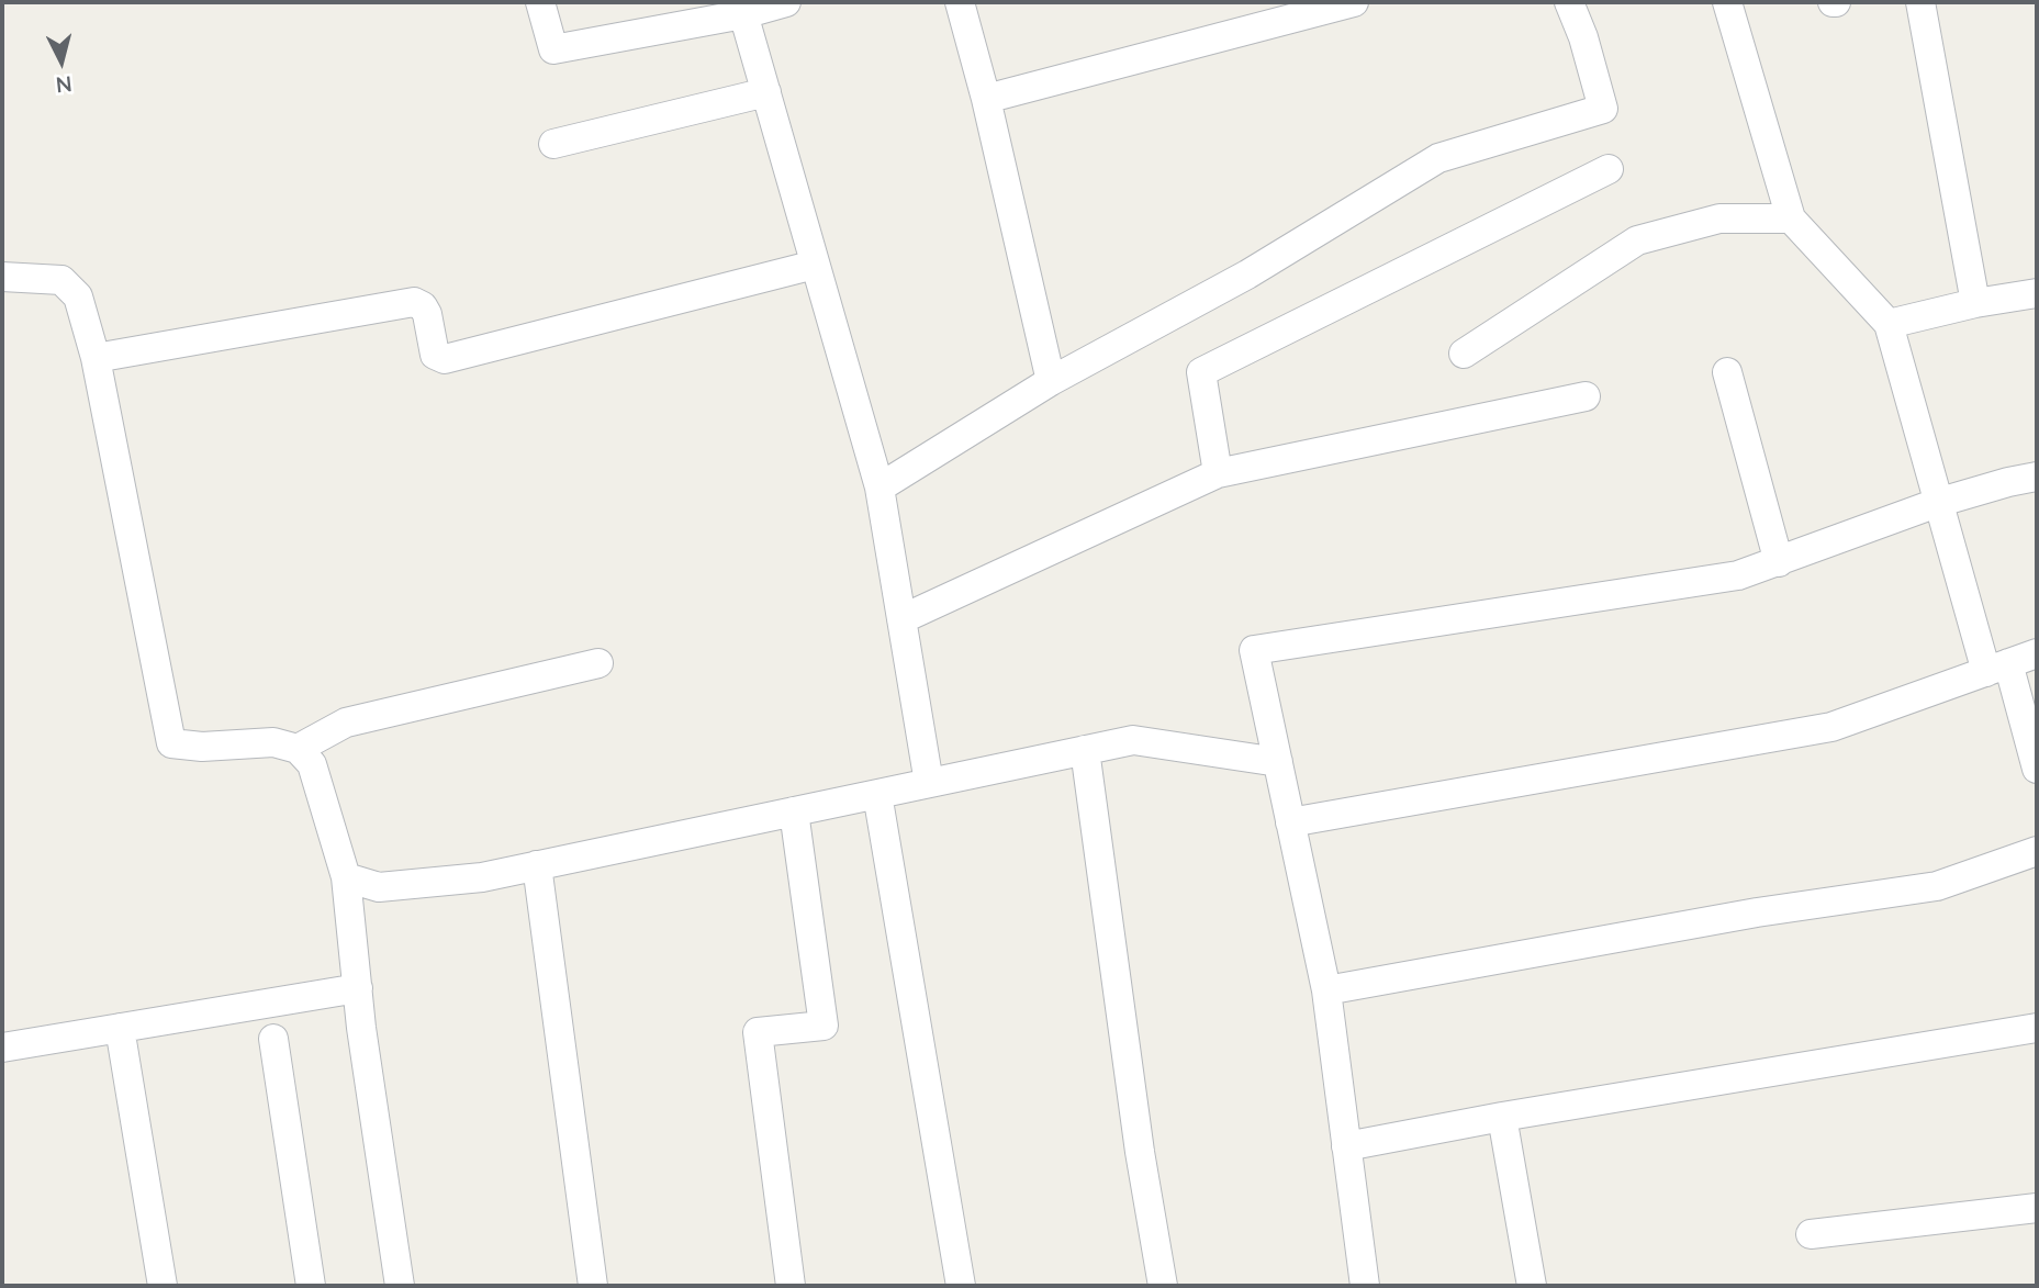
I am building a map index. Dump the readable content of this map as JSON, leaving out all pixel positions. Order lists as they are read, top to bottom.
{
  "north": "bottom"
}
